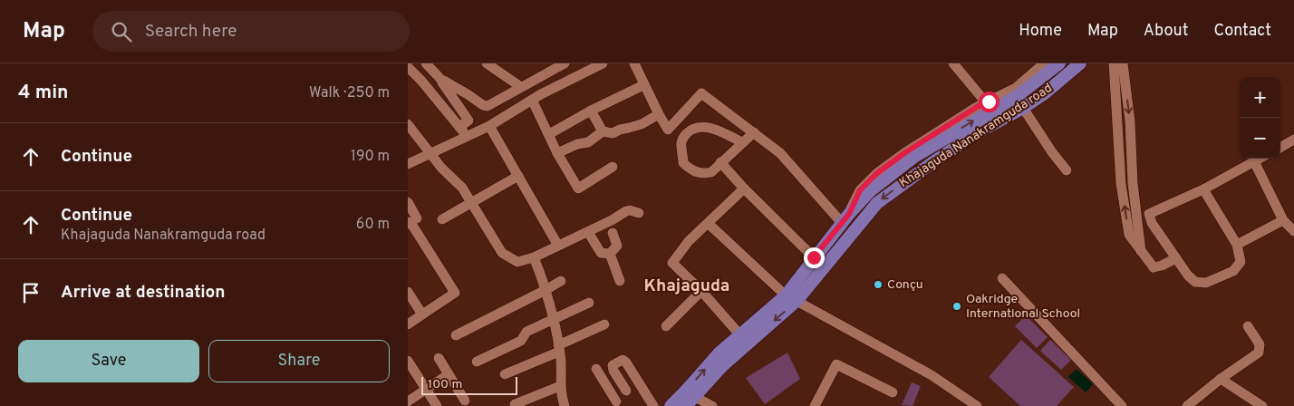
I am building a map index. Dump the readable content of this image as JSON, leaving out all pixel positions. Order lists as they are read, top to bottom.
{
  "streets": {
    "main road": ["Khajaguda Nanakramguda road"]
  },
  "districts": ["Khajaguda"],
  "places": ["Conçu", "Oakridge International School"],
  "scale_bar": "100 m",
  "page": {
    "header": "Map",
    "search": "Search here",
    "nav": [
      "Home",
      "Map",
      "About",
      "Contact"
    ],
    "heading": ["4 min", "Walk · 250 m"],
    "map_buttons": ["+", "−"],
    "list": [
      ["Continue", "190 m"],
      ["Continue", "Khajaguda Nanakramguda road", "60 m"],
      "Arrive at destination"
    ],
    "buttons": ["Save", "Share"],
    "scale": "100 m"
  }
}
